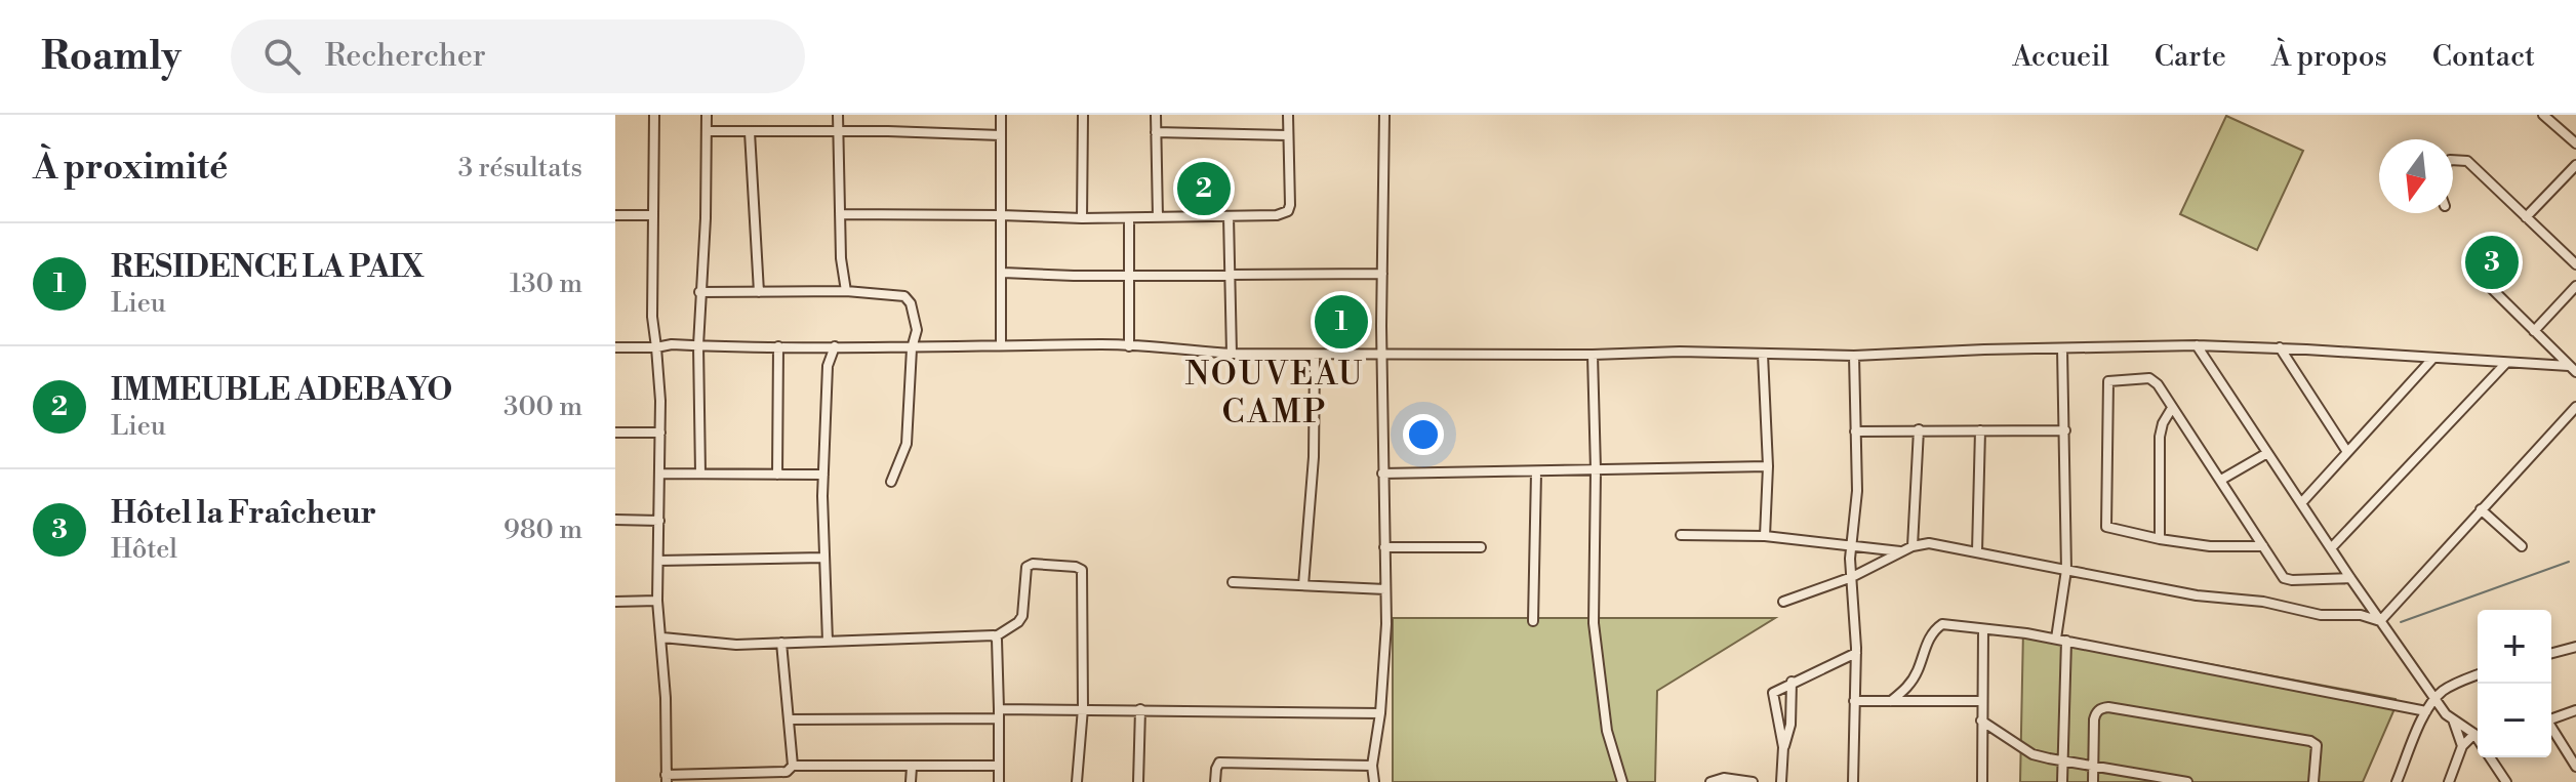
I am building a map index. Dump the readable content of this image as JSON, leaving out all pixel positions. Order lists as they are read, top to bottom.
{
  "districts": ["NOUVEAU CAMP"],
  "north": "bottom",
  "page": {
    "header": "Roamly",
    "search": "Rechercher",
    "nav": [
      "Accueil",
      "Carte",
      "À propos",
      "Contact"
    ],
    "heading": ["À proximité", "3 résultats"],
    "pins": ["2", "3", "1"],
    "list": [
      {
        "mark": "1",
        "name": "RESIDENCE LA PAIX",
        "note": "Lieu",
        "value": "130 m"
      },
      {
        "mark": "2",
        "name": "IMMEUBLE ADEBAYO",
        "note": "Lieu",
        "value": "300 m"
      },
      {
        "mark": "3",
        "name": "Hôtel la Fraîcheur",
        "note": "Hôtel",
        "value": "980 m"
      }
    ],
    "map_buttons": ["+", "−"]
  }
}
